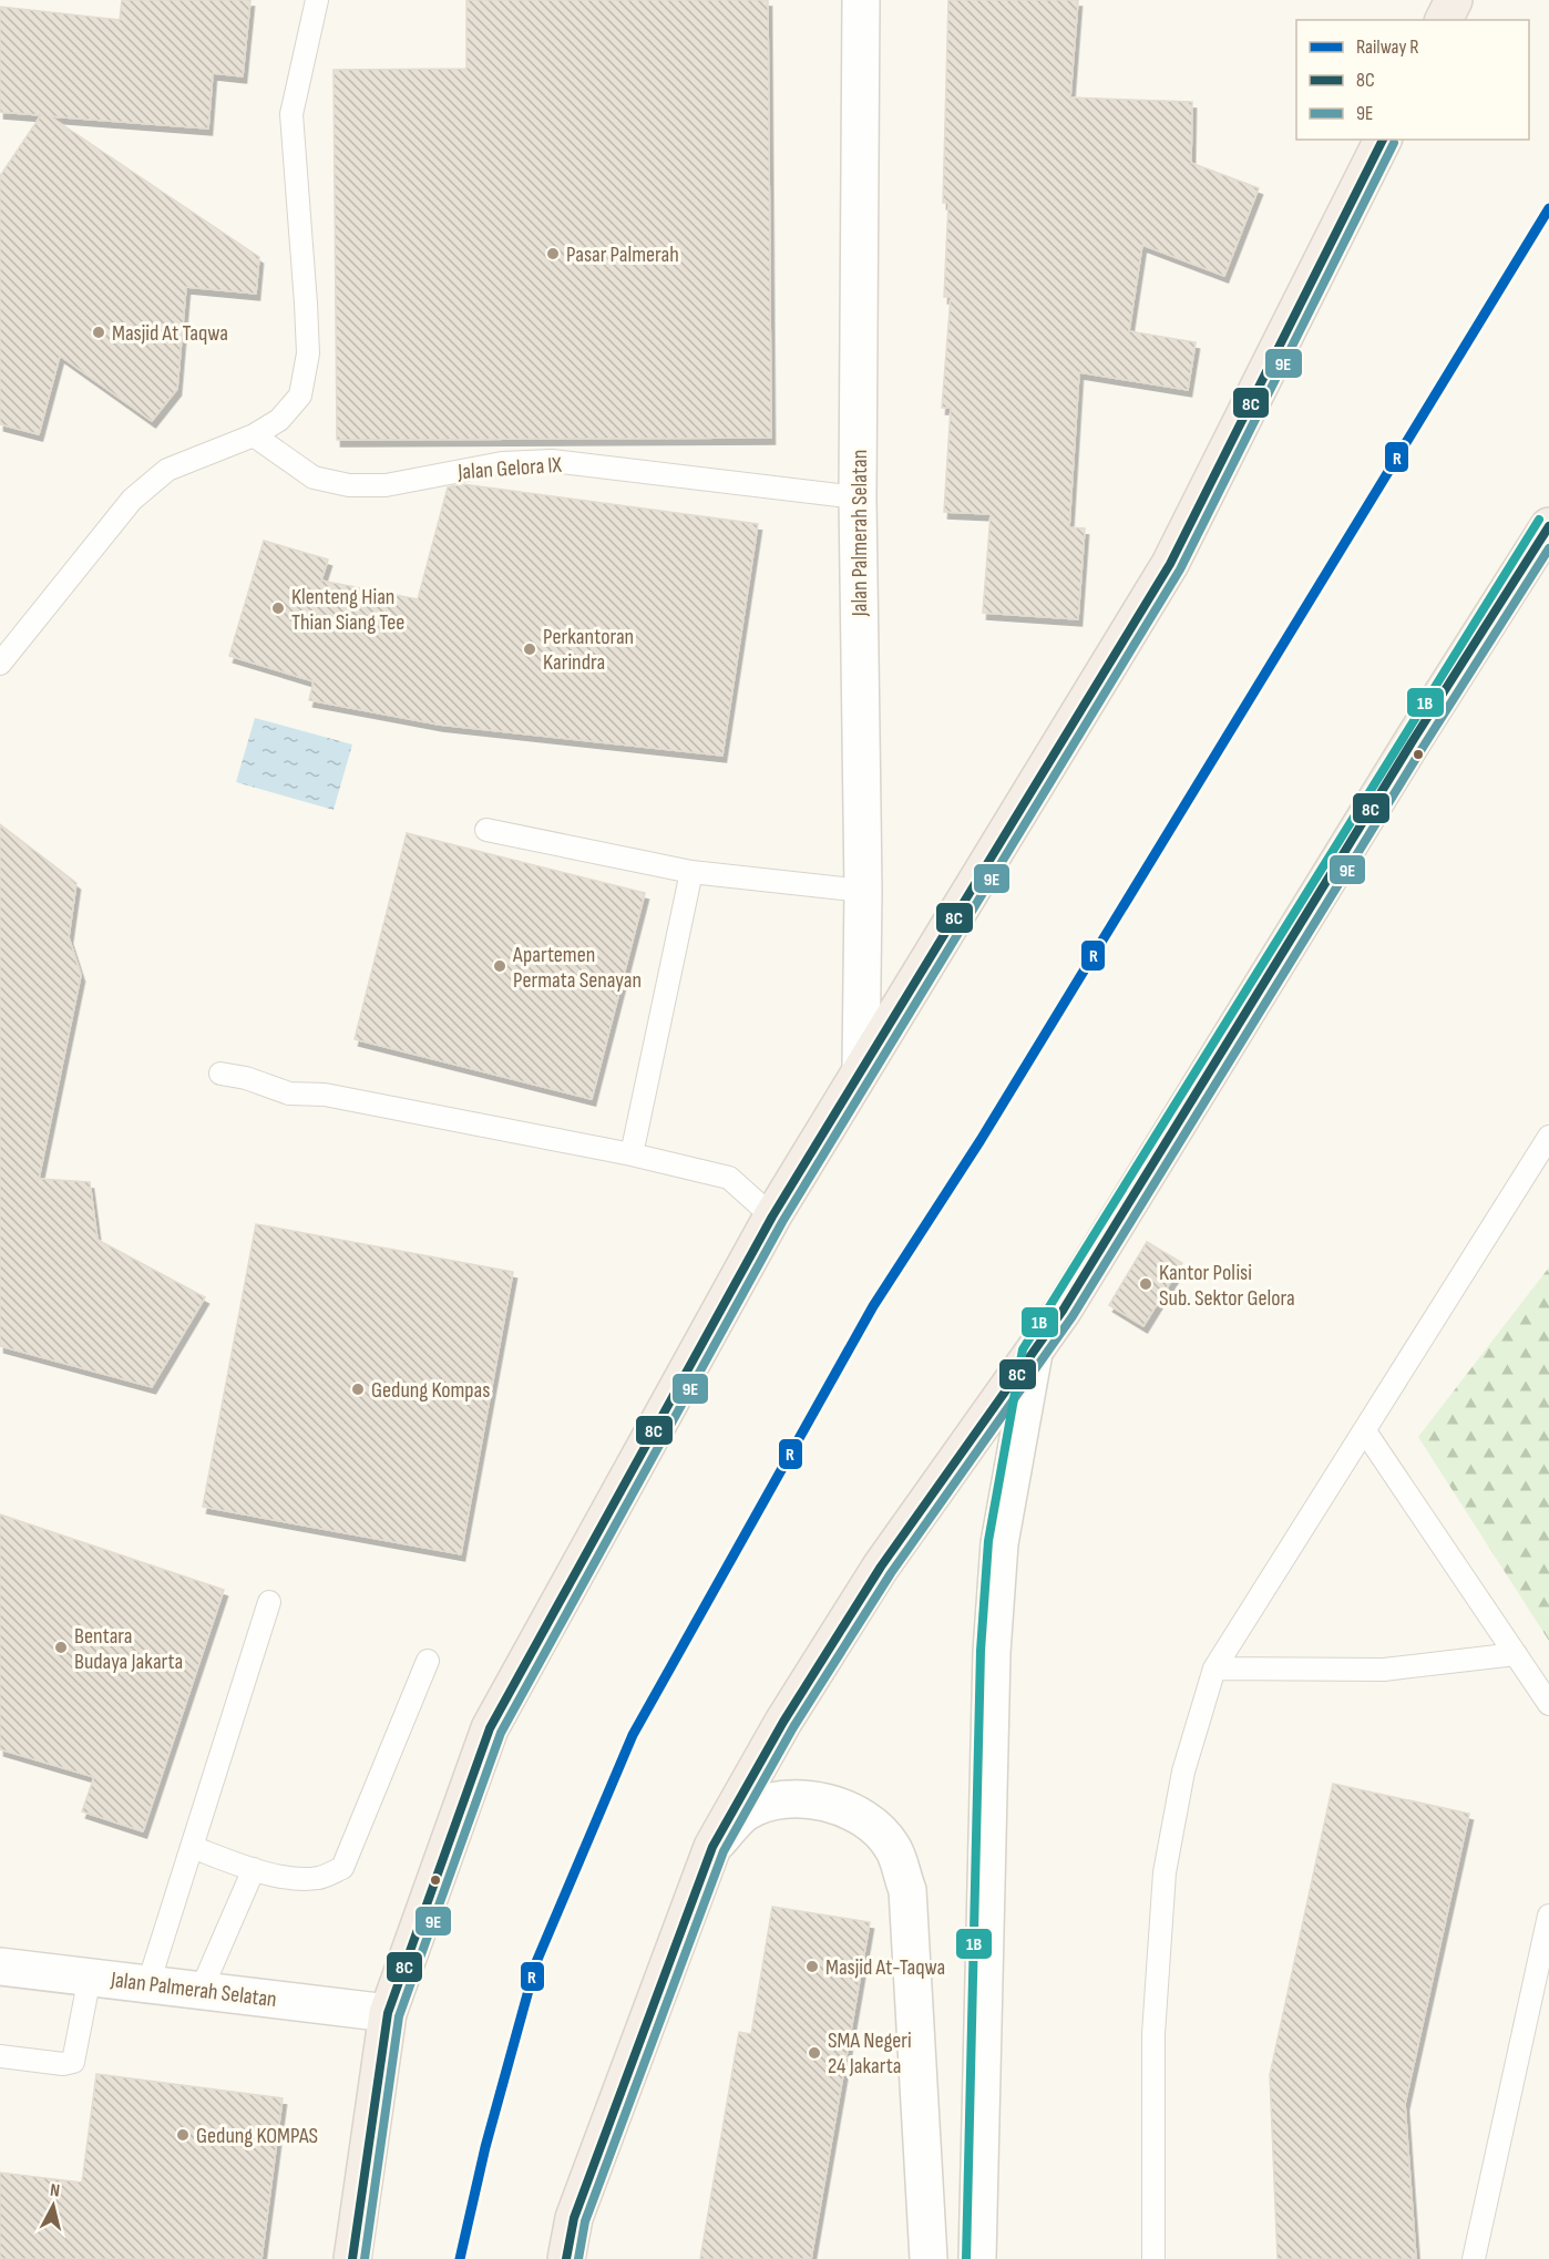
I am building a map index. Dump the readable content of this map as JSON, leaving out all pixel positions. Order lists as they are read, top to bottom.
{
  "streets": {
    "main road": ["Jalan Palmerah Selatan"],
    "lane": ["Jalan Gelora IX"]
  },
  "crossings": [
    ["Jalan Gelora IX", "Jalan Palmerah Selatan"]
  ],
  "places": [
    "Pasar Palmerah",
    "Masjid At Taqwa",
    "Klenteng Hian Thian Siang Tee",
    "Perkantoran Karindra",
    "Apartemen Permata Senayan",
    "Kantor Polisi Sub. Sektor Gelora",
    "Gedung Kompas",
    "Bentara Budaya Jakarta",
    "Masjid At-Taqwa",
    "SMA Negeri 24 Jakarta",
    "Gedung KOMPAS"
  ],
  "lines": [
    "transit line 8C",
    "transit line 9E",
    "rail line R",
    "transit line 1B"
  ],
  "legend": ["Railway R", "8C", "9E"],
  "north": "top"
}
